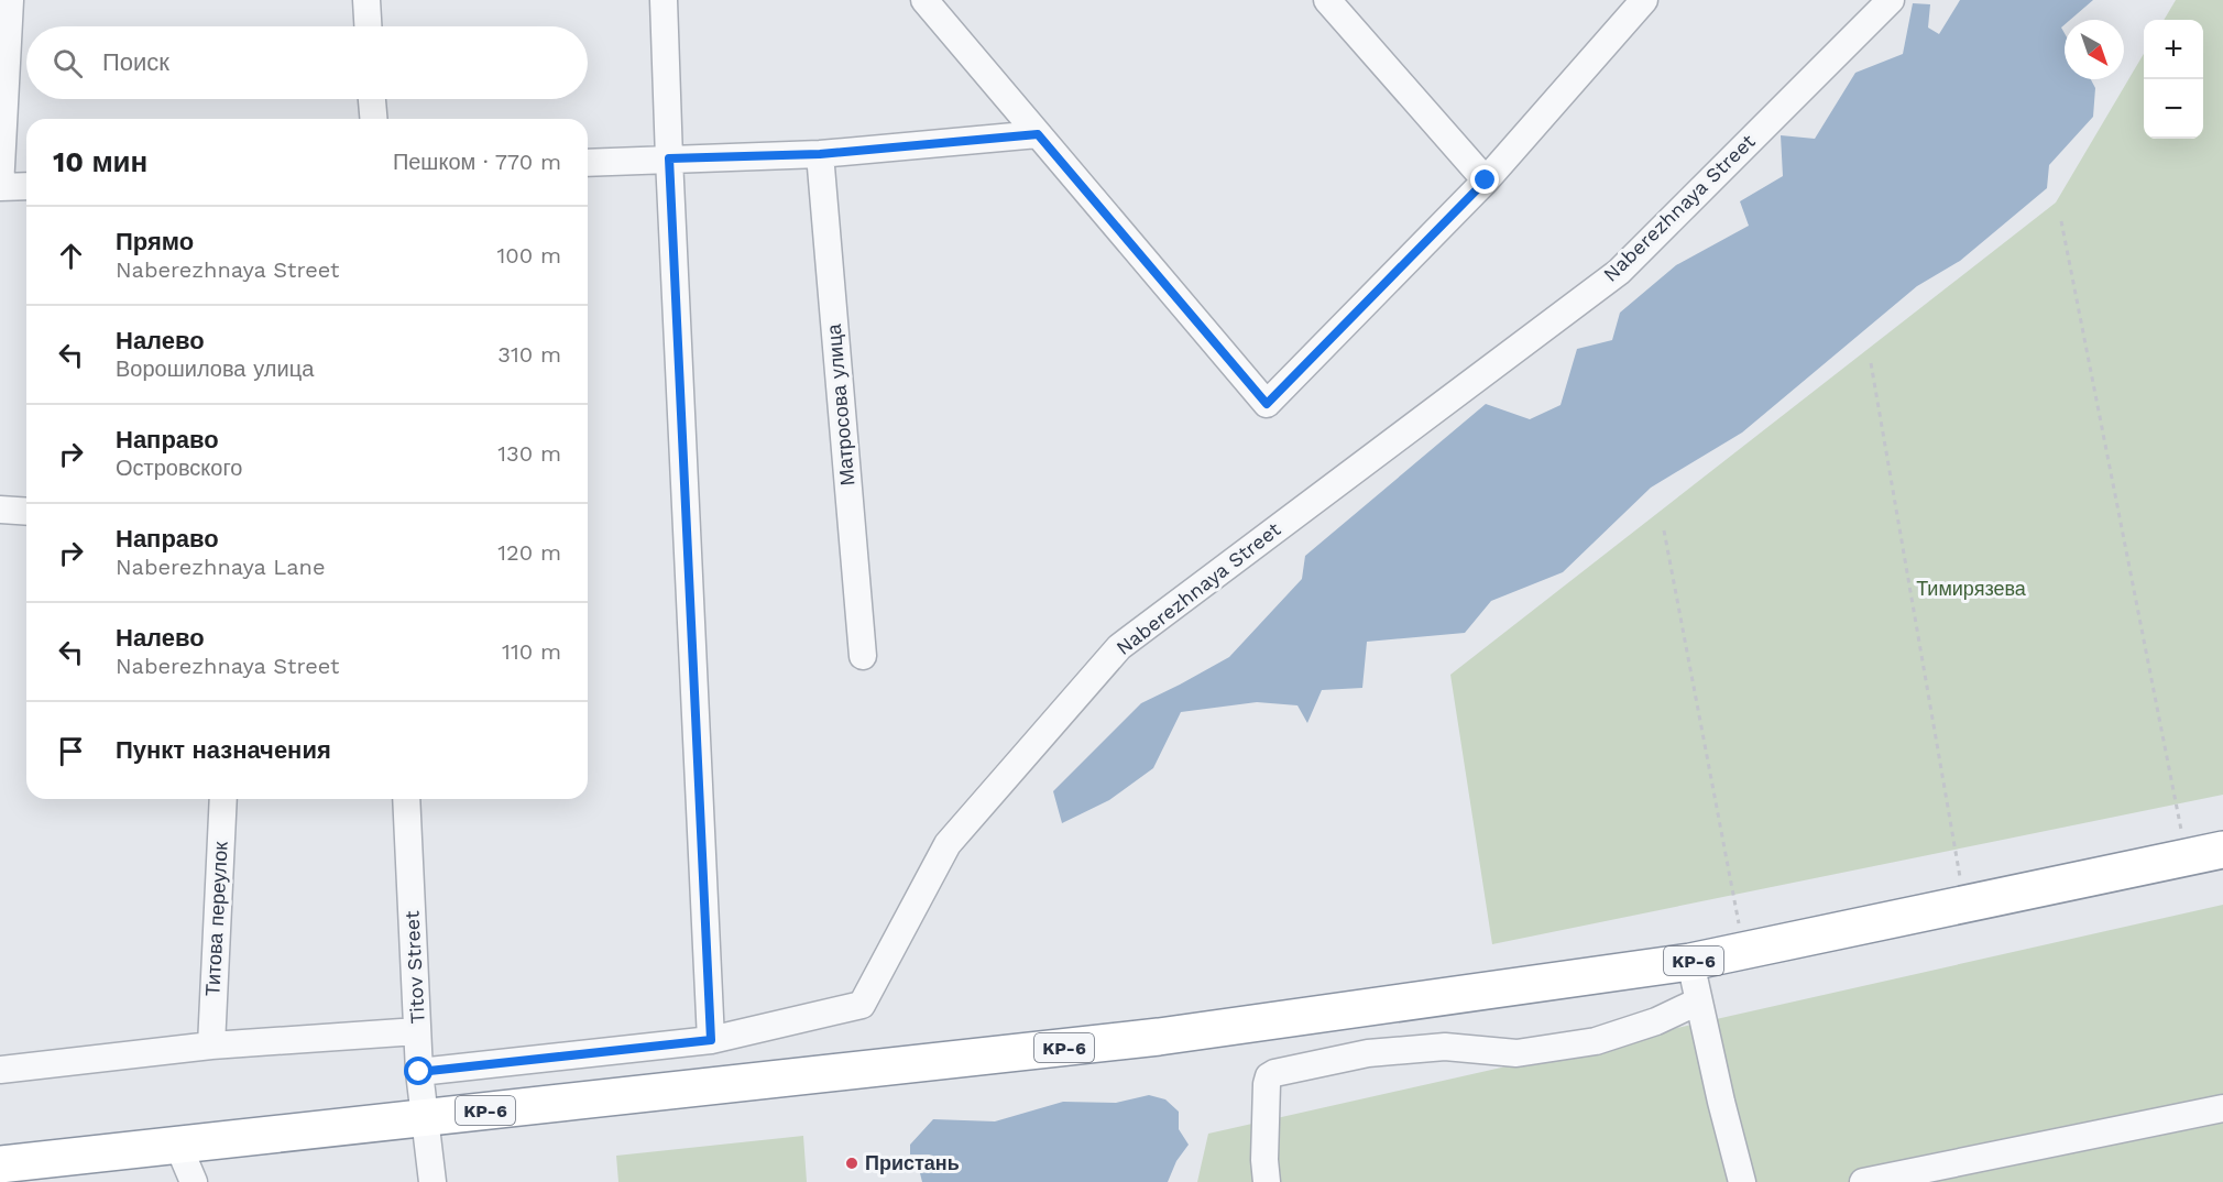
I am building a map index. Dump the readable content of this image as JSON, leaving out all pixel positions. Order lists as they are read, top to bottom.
{
  "streets": {
    "highway": ["KP-6"],
    "street": [
      "Naberezhnaya Street",
      "Матросова улица",
      "Титова переулок",
      "Titov Street"
    ]
  },
  "crossings": [
    ["Naberezhnaya Street", "Titov Street"],
    ["KP-6", "Titov Street"]
  ],
  "parks": ["Тимирязева"],
  "places": ["Пристань"],
  "north": "bottom right",
  "page": {
    "map_buttons": ["+", "−"],
    "search": "Поиск",
    "heading": ["10 мин", "Пешком · 770 m"],
    "list": [
      ["Прямо", "Naberezhnaya Street", "100 m"],
      ["Налево", "Ворошилова улица", "310 m"],
      ["Направо", "Островского", "130 m"],
      ["Направо", "Naberezhnaya Lane", "120 m"],
      ["Налево", "Naberezhnaya Street", "110 m"],
      "Пункт назначения"
    ]
  }
}
